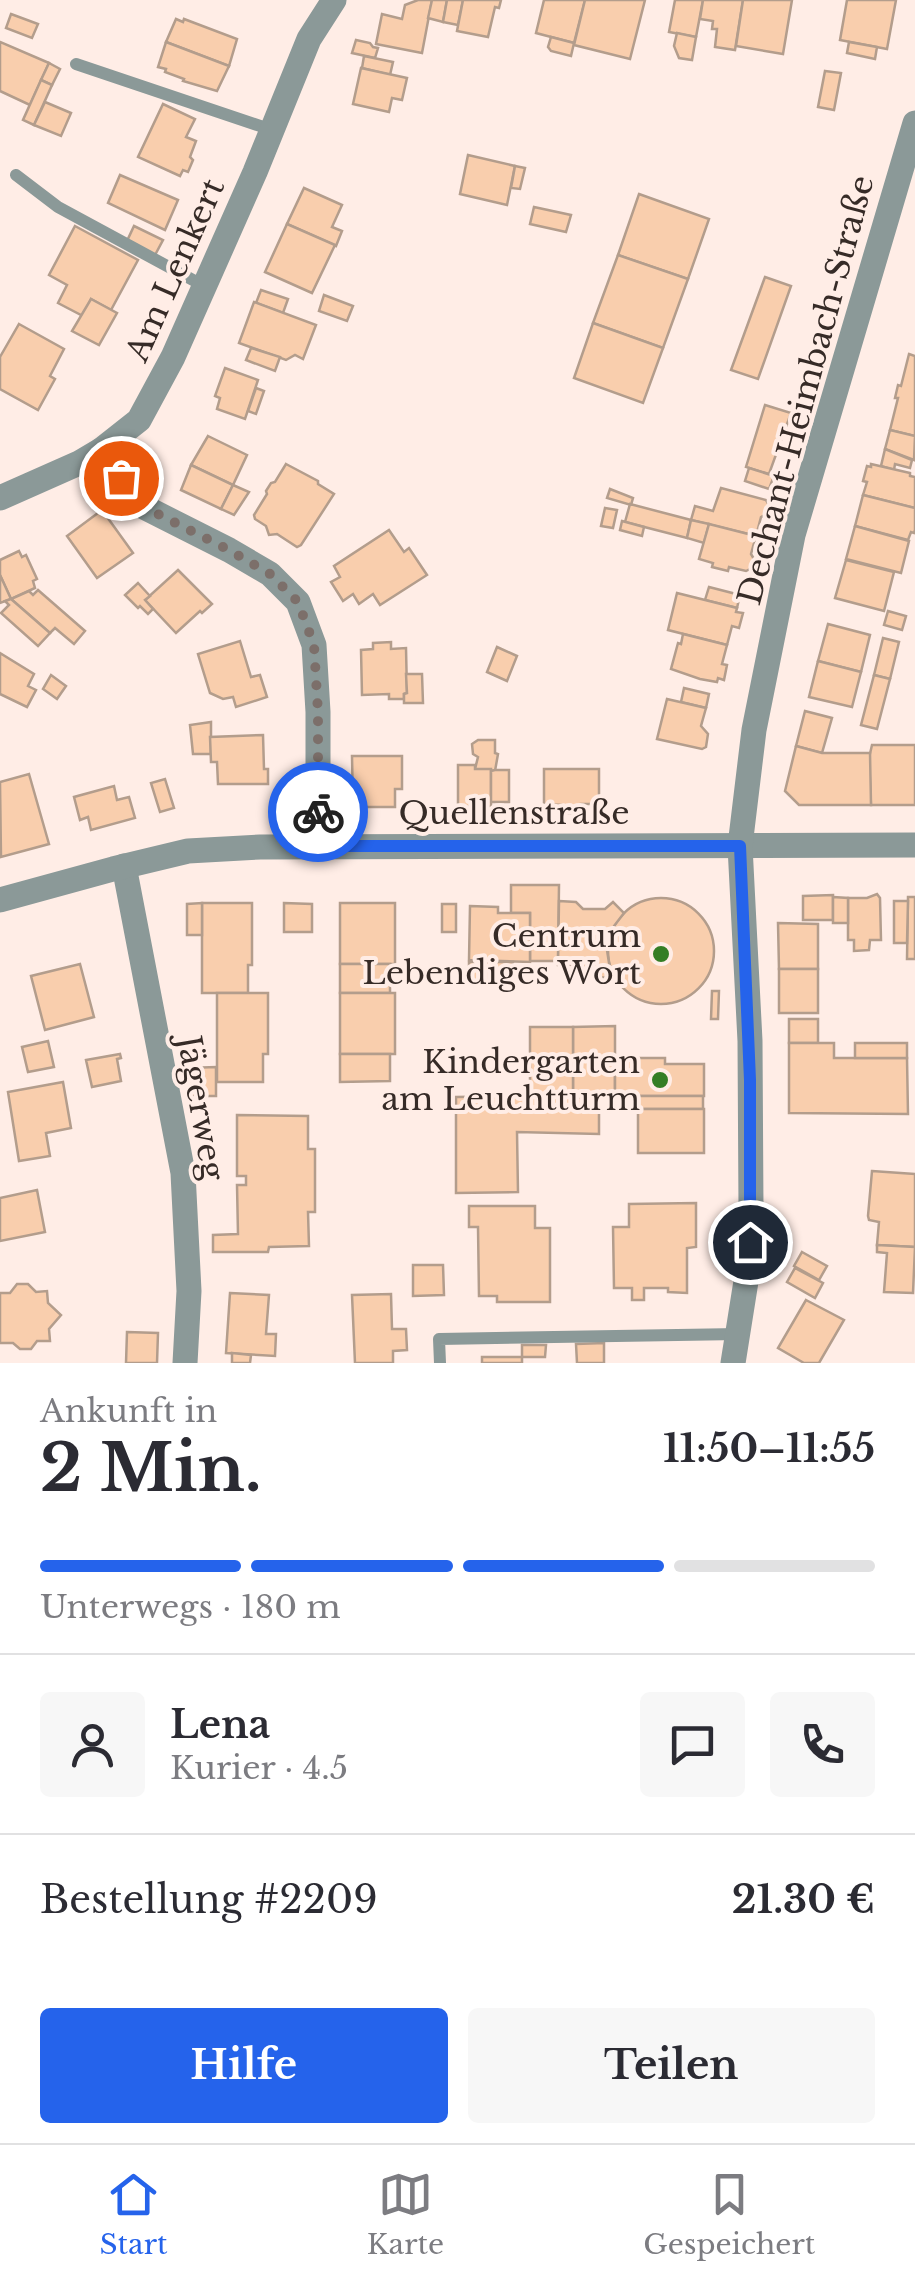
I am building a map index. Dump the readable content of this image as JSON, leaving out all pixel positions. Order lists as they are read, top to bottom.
{
  "streets": {
    "street": [
      "Am Lenkert",
      "Dechant-Heimbach-Straße",
      "Quellenstraße",
      "Jägerweg"
    ]
  },
  "crossings": [
    ["Dechant-Heimbach-Straße", "Quellenstraße"],
    ["Quellenstraße", "Jägerweg"]
  ],
  "places": ["Centrum Lebendiges Wort", "Kindergarten am Leuchtturm"],
  "page": {
    "heading": ["2 Min.", "Ankunft in", "11:50–11:55"],
    "panel": [
      "Lena",
      "Kurier · 4.5",
      "Bestellung #2209",
      "21.30 €"
    ],
    "bar": "Unterwegs · 180 m",
    "buttons": ["Hilfe", "Teilen"],
    "tabs": ["Start", "Karte", "Gespeichert"]
  }
}
